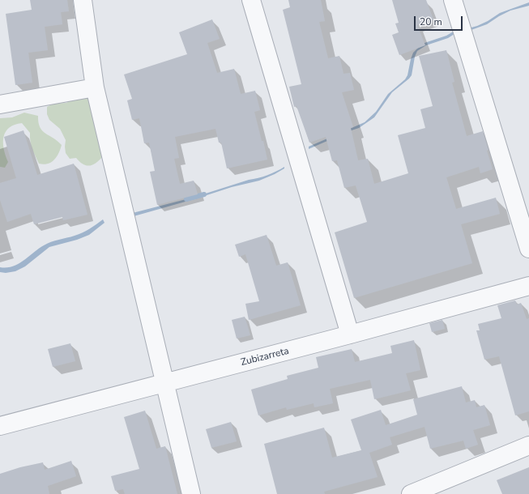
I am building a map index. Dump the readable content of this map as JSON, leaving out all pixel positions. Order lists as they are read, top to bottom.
{
  "streets": {
    "street": ["Zubizarreta"]
  },
  "scale_bar": "20 m"
}
